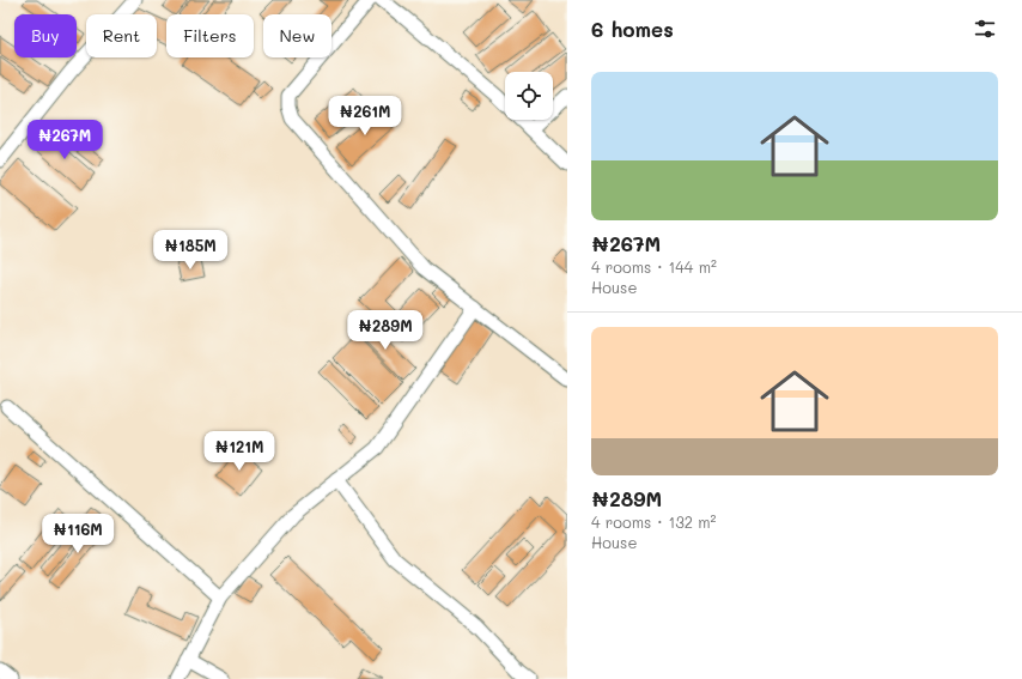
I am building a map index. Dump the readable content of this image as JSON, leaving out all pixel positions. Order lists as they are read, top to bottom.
{
  "page": {
    "heading": "6 homes",
    "chip": [
      "Buy",
      "Rent",
      "Filters",
      "New"
    ],
    "list": [
      {
        "name": "₦267M",
        "note": "4 rooms · 144 m² · House"
      },
      {
        "name": "₦289M",
        "note": "4 rooms · 132 m² · House"
      }
    ],
    "price": [
      "₦261M",
      "₦267M",
      "₦185M",
      "₦289M",
      "₦121M",
      "₦116M"
    ]
  }
}
